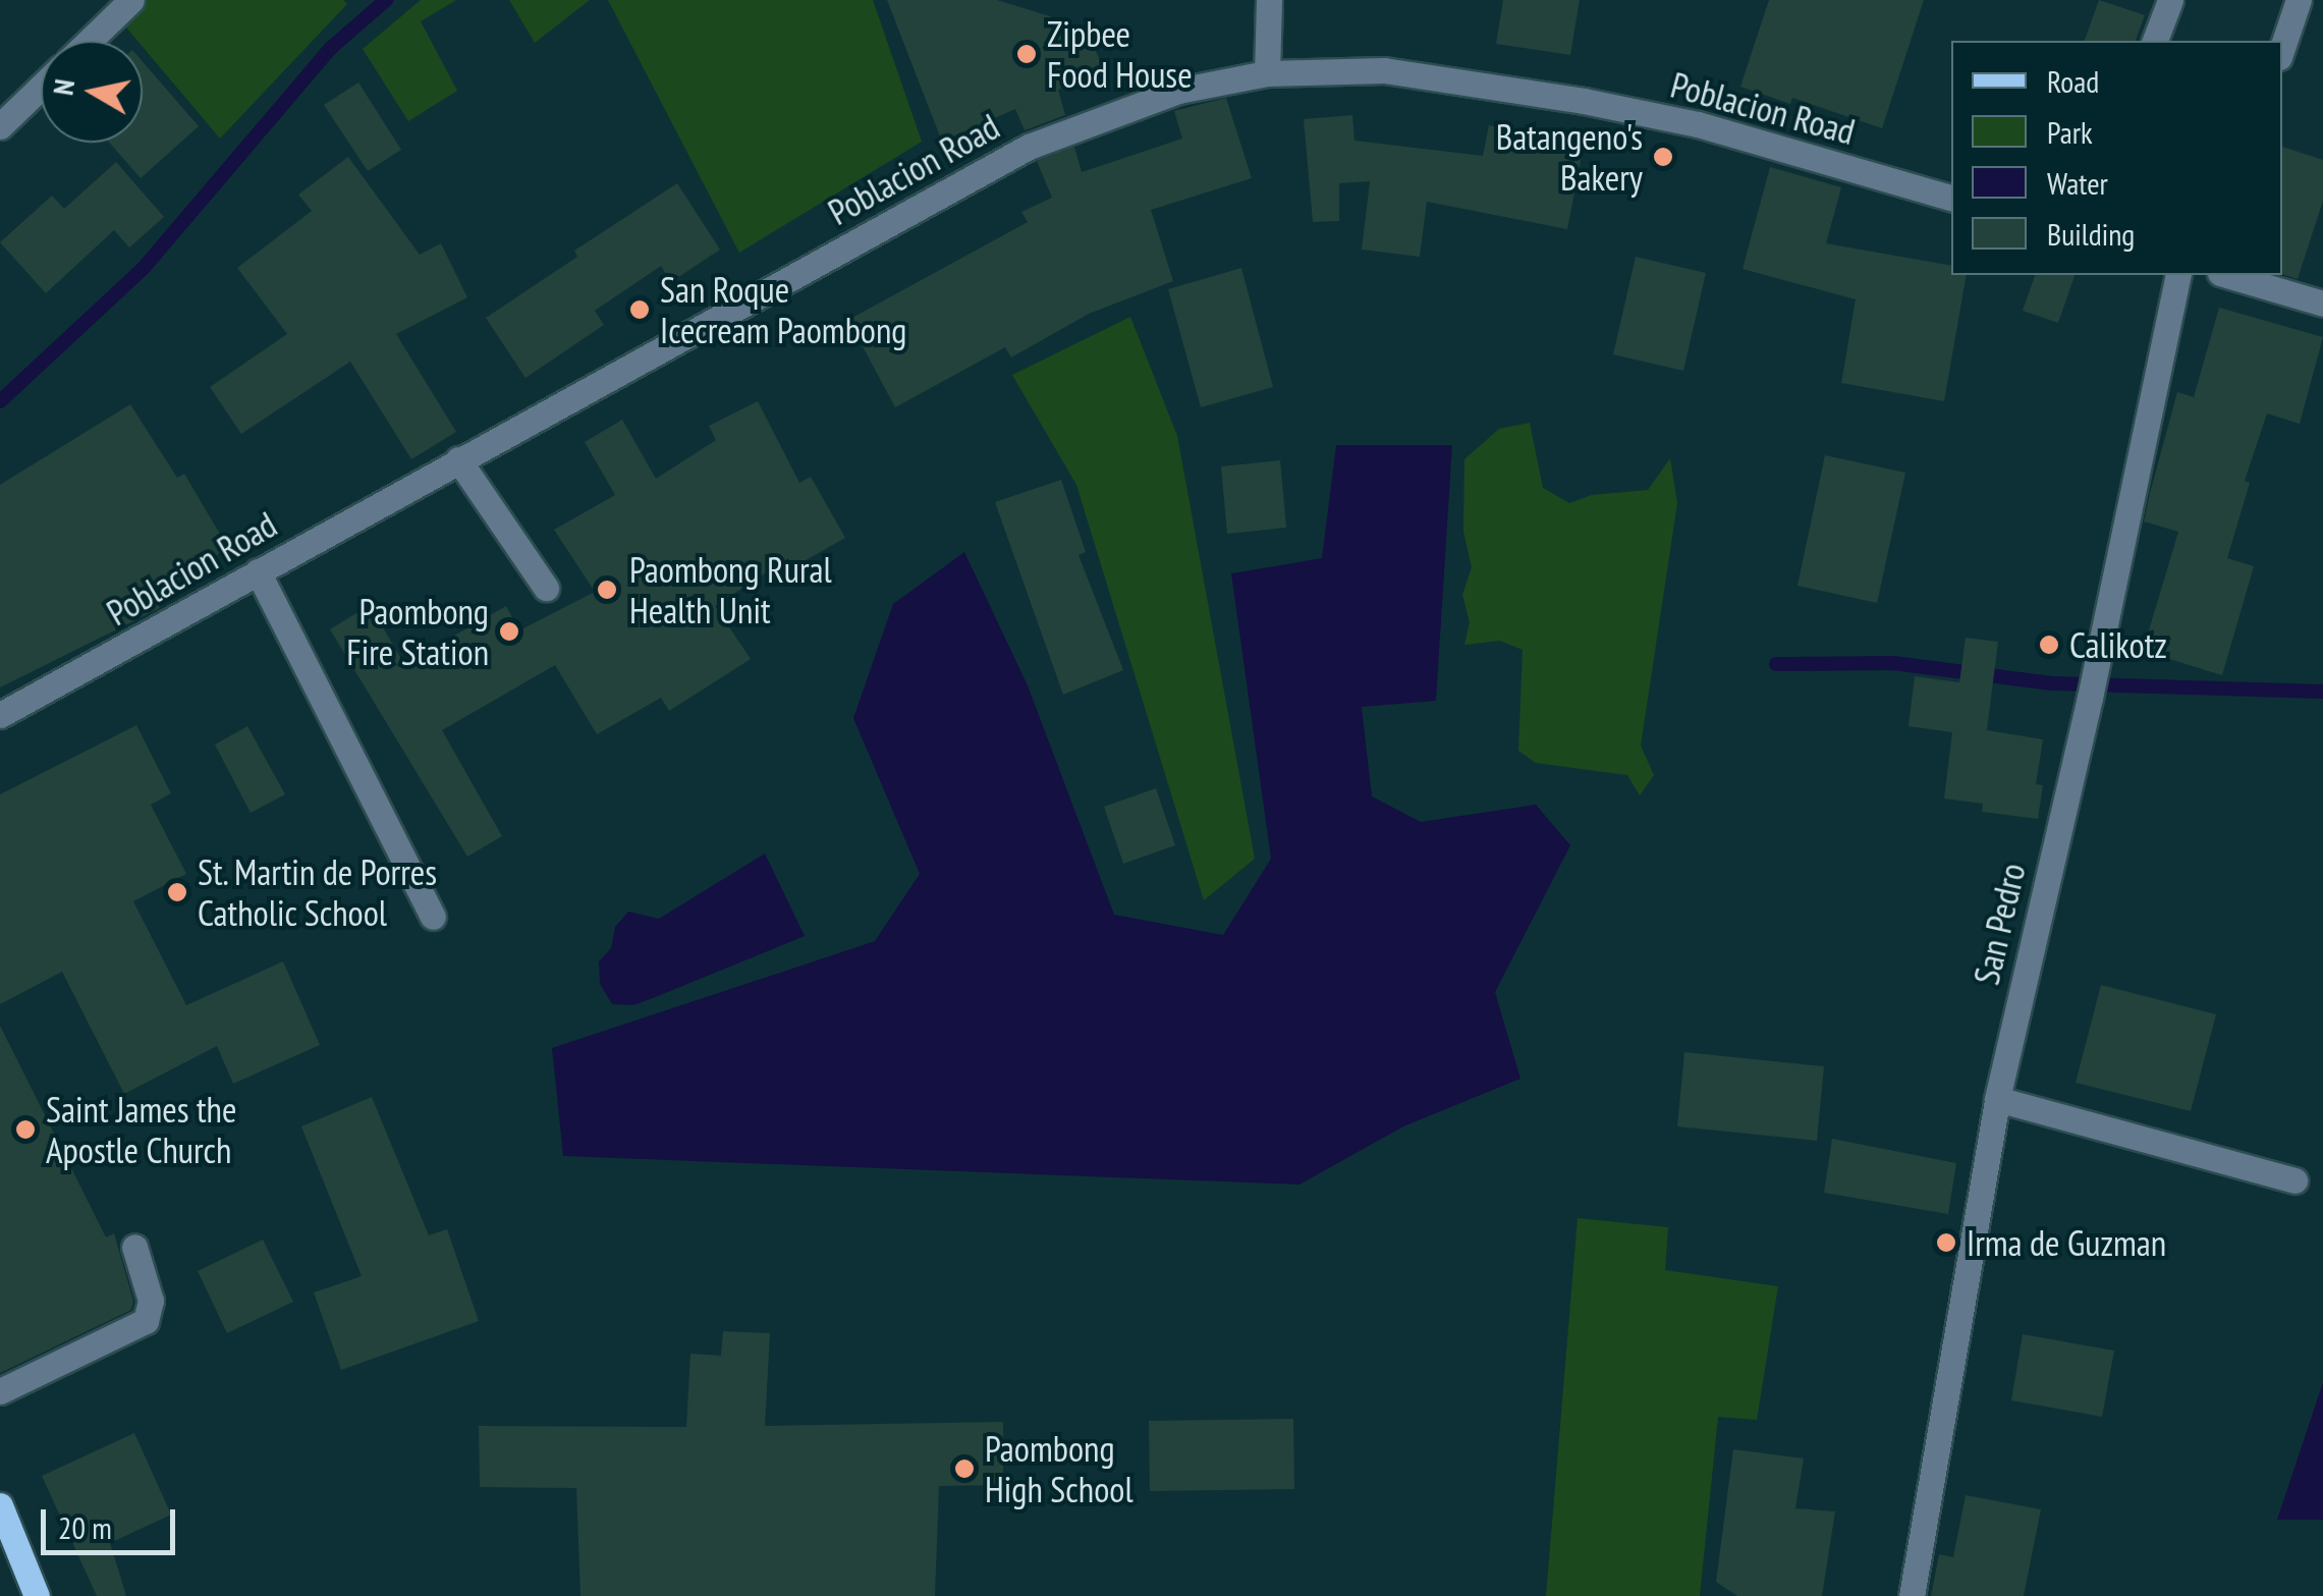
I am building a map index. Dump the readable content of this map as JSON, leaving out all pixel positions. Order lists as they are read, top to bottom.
{
  "streets": {
    "street": ["Poblacion Road", "San Pedro"]
  },
  "places": [
    "Zipbee Food House",
    "Batangeno's Bakery",
    "San Roque Icecream Paombong",
    "Paombong Rural Health Unit",
    "Paombong Fire Station",
    "Calikotz",
    "St. Martin de Porres Catholic School",
    "Saint James the Apostle Church",
    "Irma de Guzman",
    "Paombong High School"
  ],
  "legend": [
    "Road",
    "Park",
    "Water",
    "Building"
  ],
  "scale_bar": "20 m",
  "north": "left"
}
